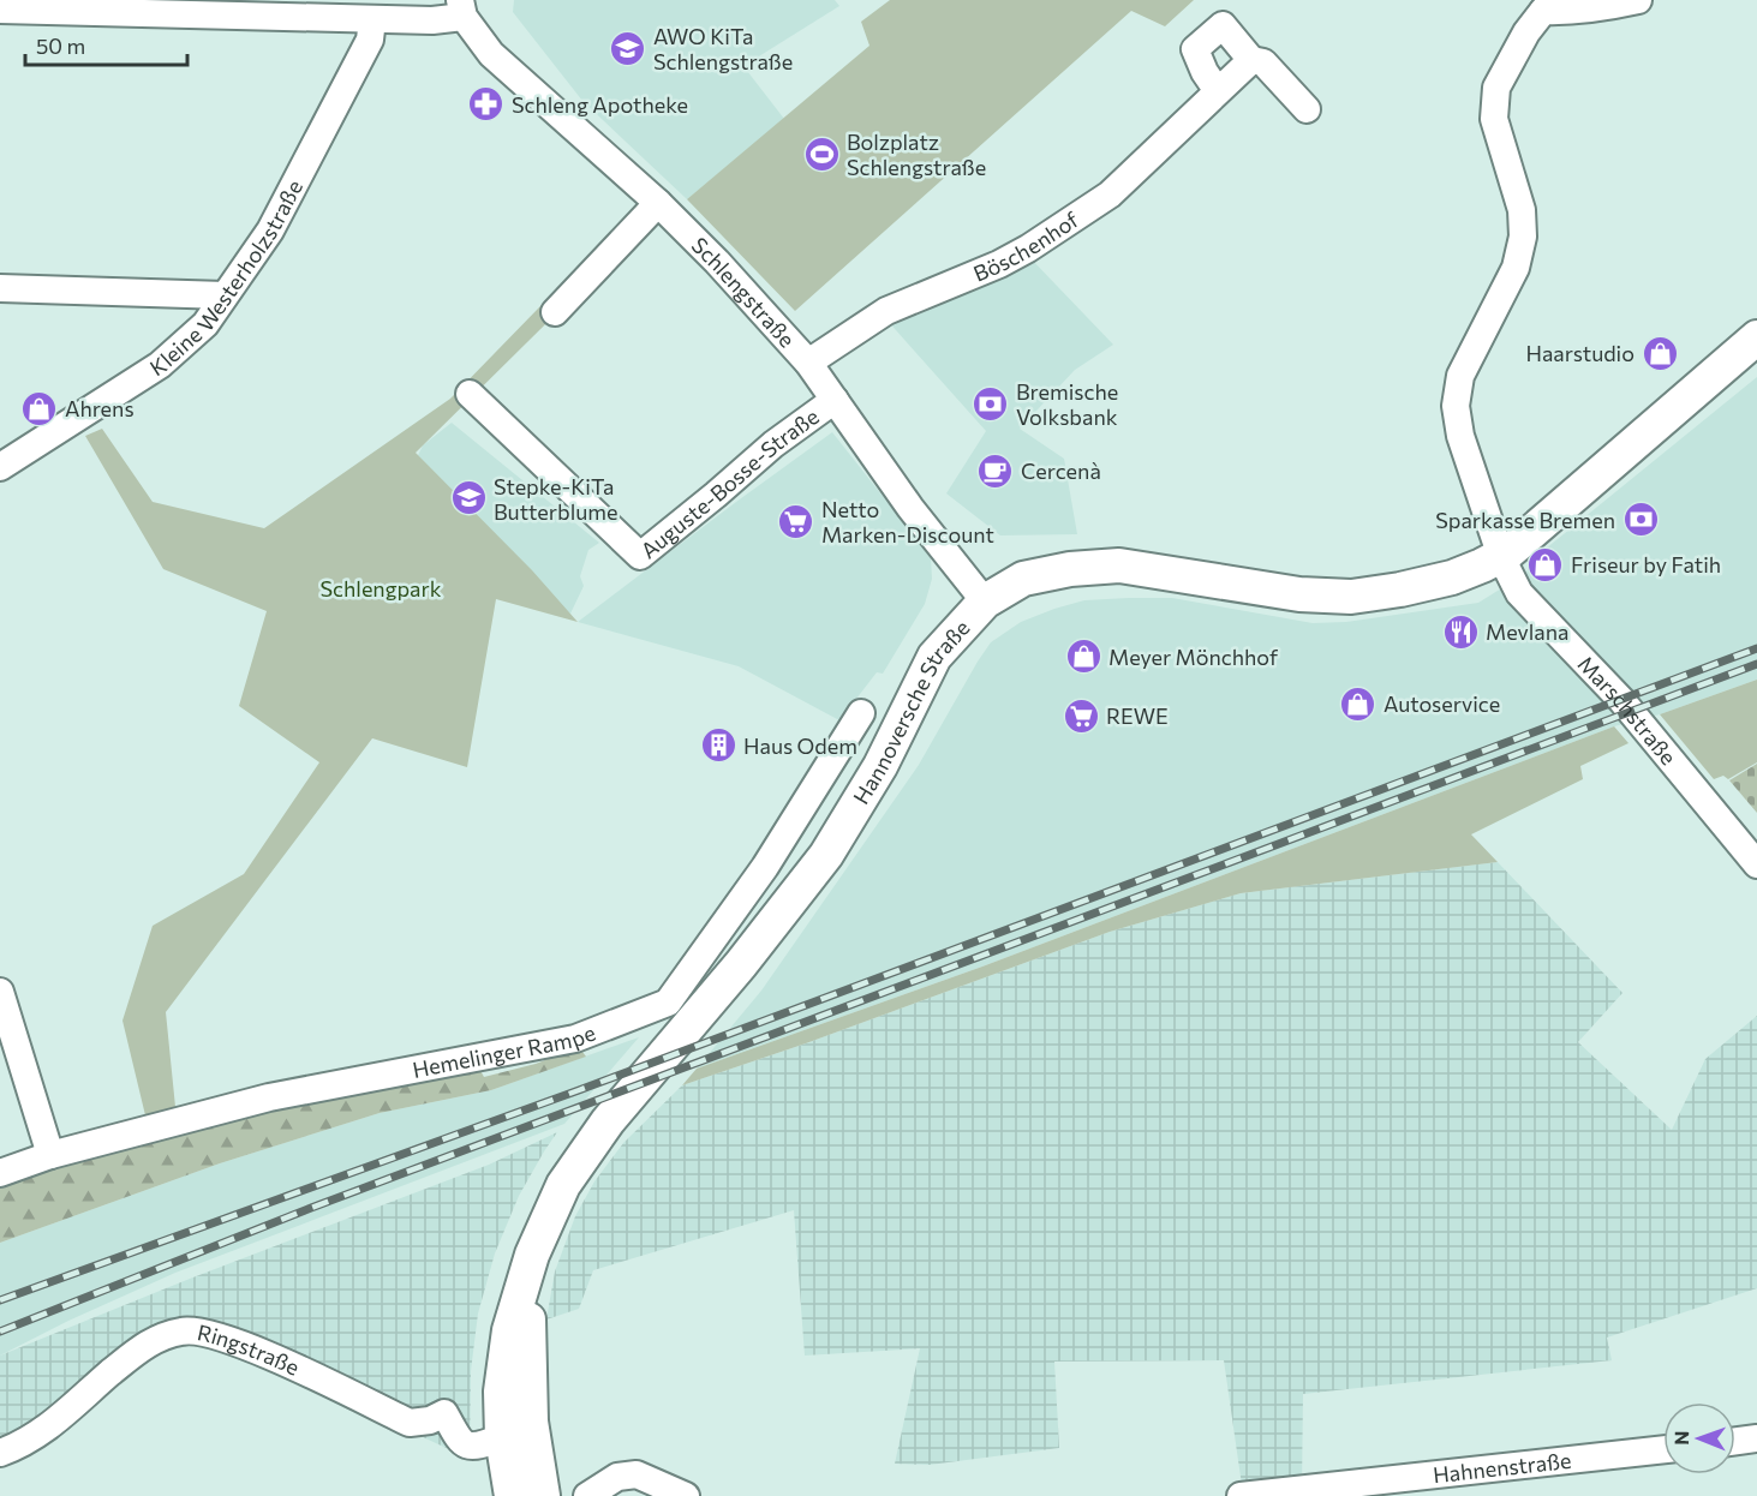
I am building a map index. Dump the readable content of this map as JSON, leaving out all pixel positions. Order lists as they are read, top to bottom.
{
  "streets": {
    "main road": ["Hannoversche Straße"],
    "street": [
      "Böschenhof",
      "Kleine Westerholzstraße",
      "Schlengstraße",
      "Auguste-Bosse-Straße",
      "Marschstraße",
      "Hemelinger Rampe",
      "Ringstraße",
      "Hahnenstraße"
    ]
  },
  "crossings": [
    ["Böschenhof", "Schlengstraße"],
    ["Schlengstraße", "Auguste-Bosse-Straße"],
    ["Schlengstraße", "Hannoversche Straße"],
    ["Marschstraße", "Hannoversche Straße"],
    ["Hannoversche Straße", "Ringstraße"]
  ],
  "parks": ["Schlengpark"],
  "places": {
    "school or university": ["AWO KiTa Schlengstraße", "Stepke-KiTa Butterblume"],
    "pharmacy": ["Schleng Apotheke"],
    "sports": ["Bolzplatz Schlengstraße"],
    "shop": [
      "Haarstudio",
      "Ahrens",
      "Friseur by Fatih",
      "Meyer Mönchhof",
      "Autoservice"
    ],
    "bank": ["Bremische Volksbank", "Sparkasse Bremen"],
    "cafe": ["Cercenà"],
    "supermarket": ["Netto Marken-Discount", "REWE"],
    "restaurant": ["Mevlana"],
    "building": ["Haus Odem"]
  },
  "scale_bar": "50 m",
  "north": "left"
}
